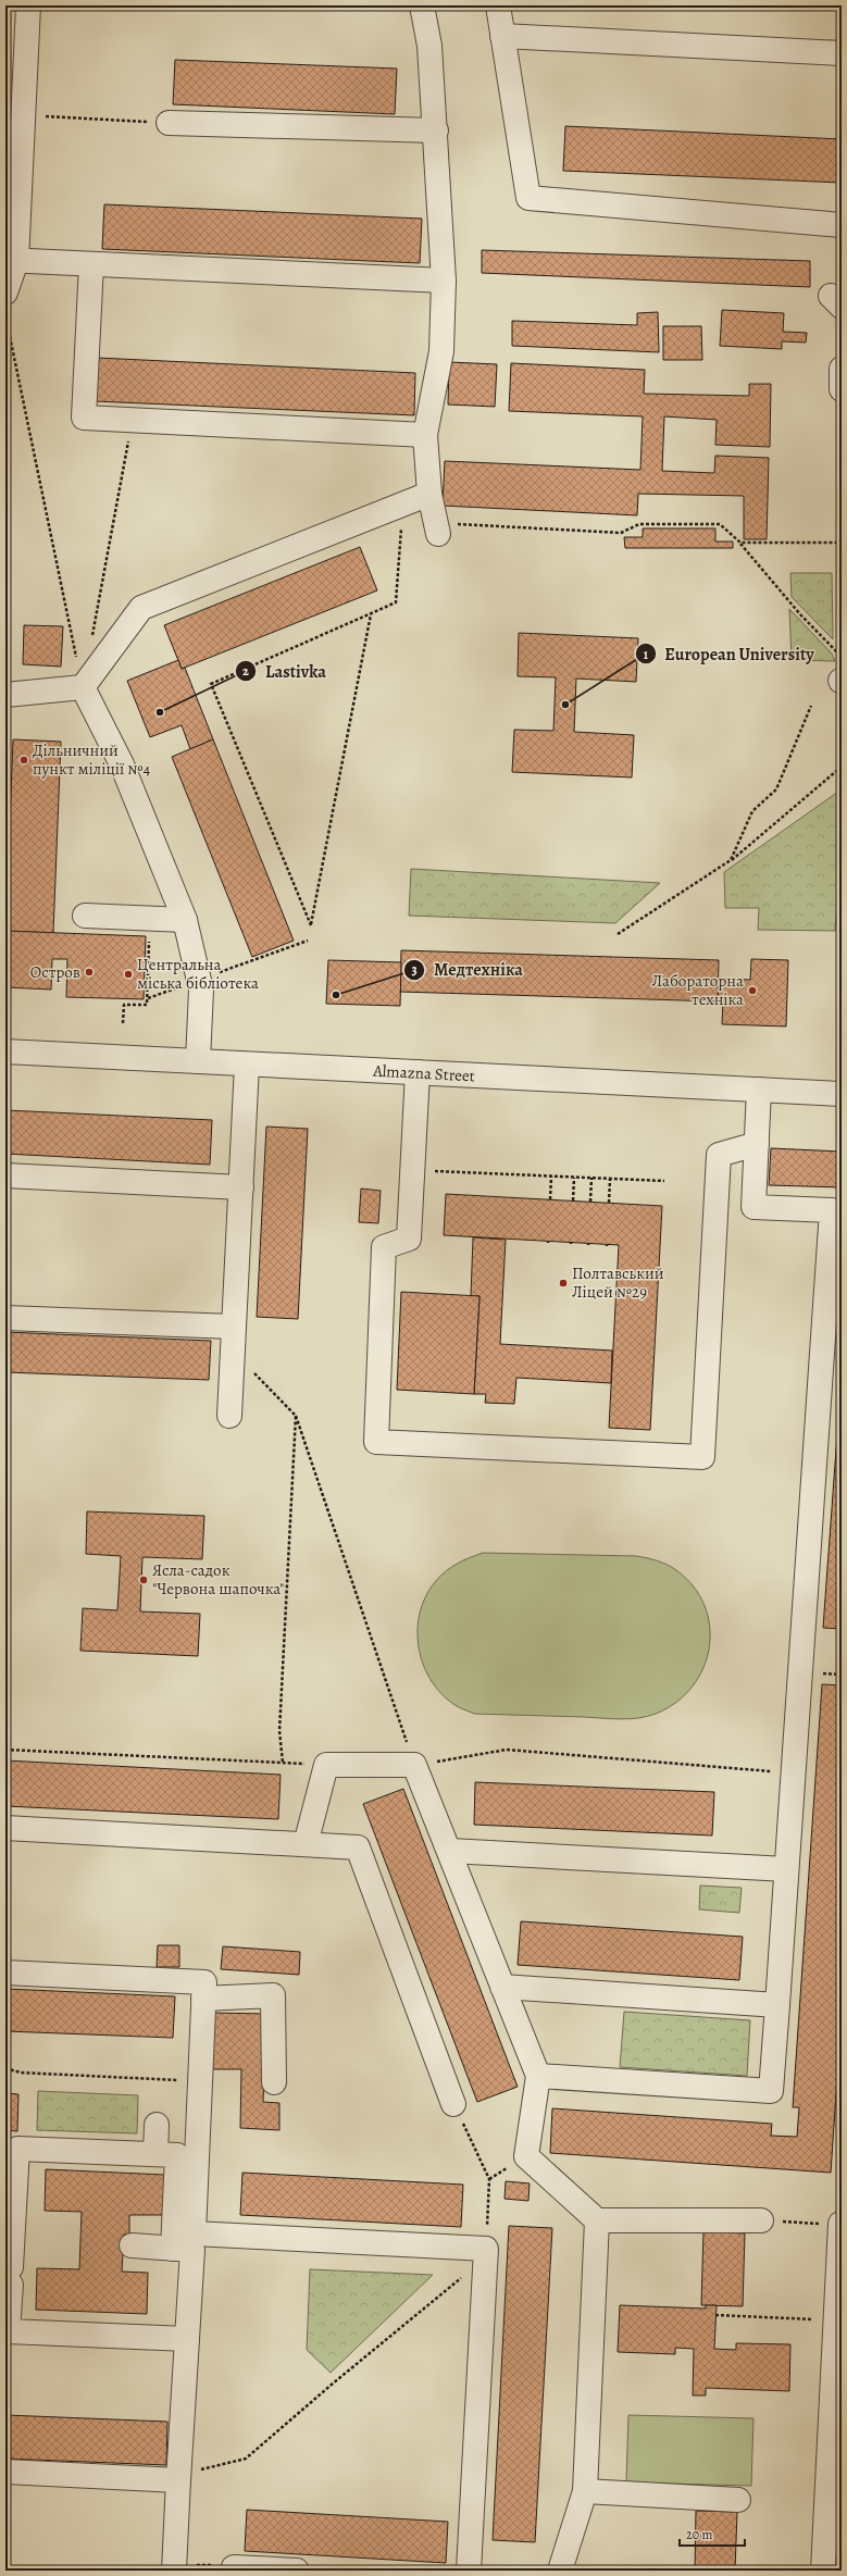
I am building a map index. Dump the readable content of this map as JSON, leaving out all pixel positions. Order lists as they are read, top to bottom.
{
  "streets": {
    "street": ["Almazna Street"]
  },
  "places": [
    "European University",
    "Lastivka",
    "Дільничний пункт міліції №4",
    "Остров",
    "Центральна міська бібліотека",
    "Лабораторна техніка",
    "Медтехніка",
    "Полтавський Ліцей №29",
    "Ясла-садок \"Червона шапочка\""
  ],
  "scale_bar": "20 m"
}
